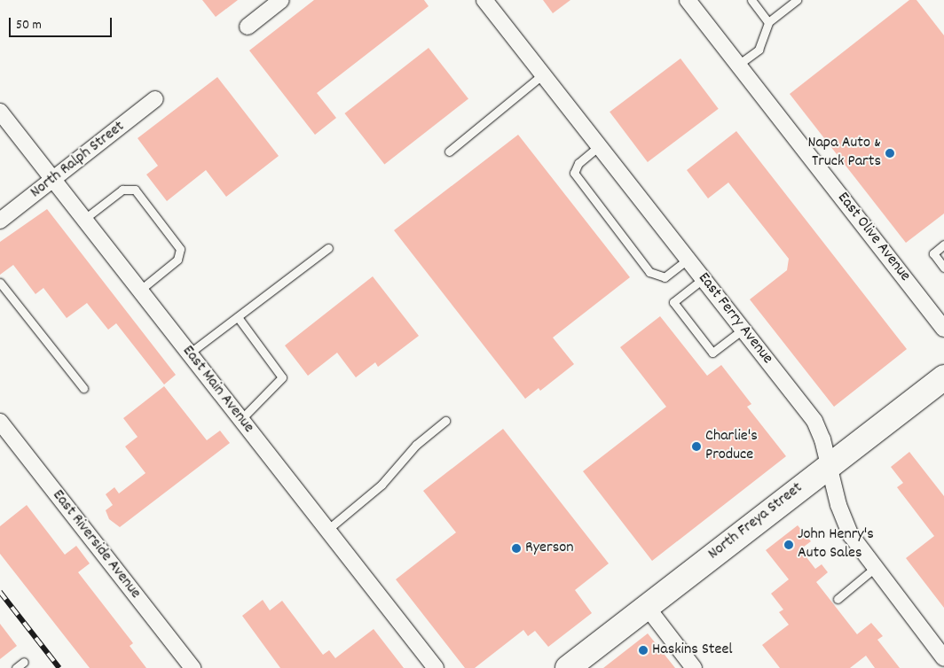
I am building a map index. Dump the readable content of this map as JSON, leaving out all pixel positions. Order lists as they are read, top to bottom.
{
  "streets": {
    "main road": ["North Freya Street"],
    "street": [
      "North Ralph Street",
      "East Olive Avenue",
      "East Ferry Avenue",
      "East Main Avenue",
      "East Riverside Avenue"
    ]
  },
  "crossings": [
    ["North Ralph Street", "East Main Avenue"],
    ["East Ferry Avenue", "North Freya Street"]
  ],
  "places": [
    "Napa Auto & Truck Parts",
    "Charlie's Produce",
    "John Henry's Auto Sales",
    "Ryerson",
    "Haskins Steel"
  ],
  "scale_bar": "50 m"
}
